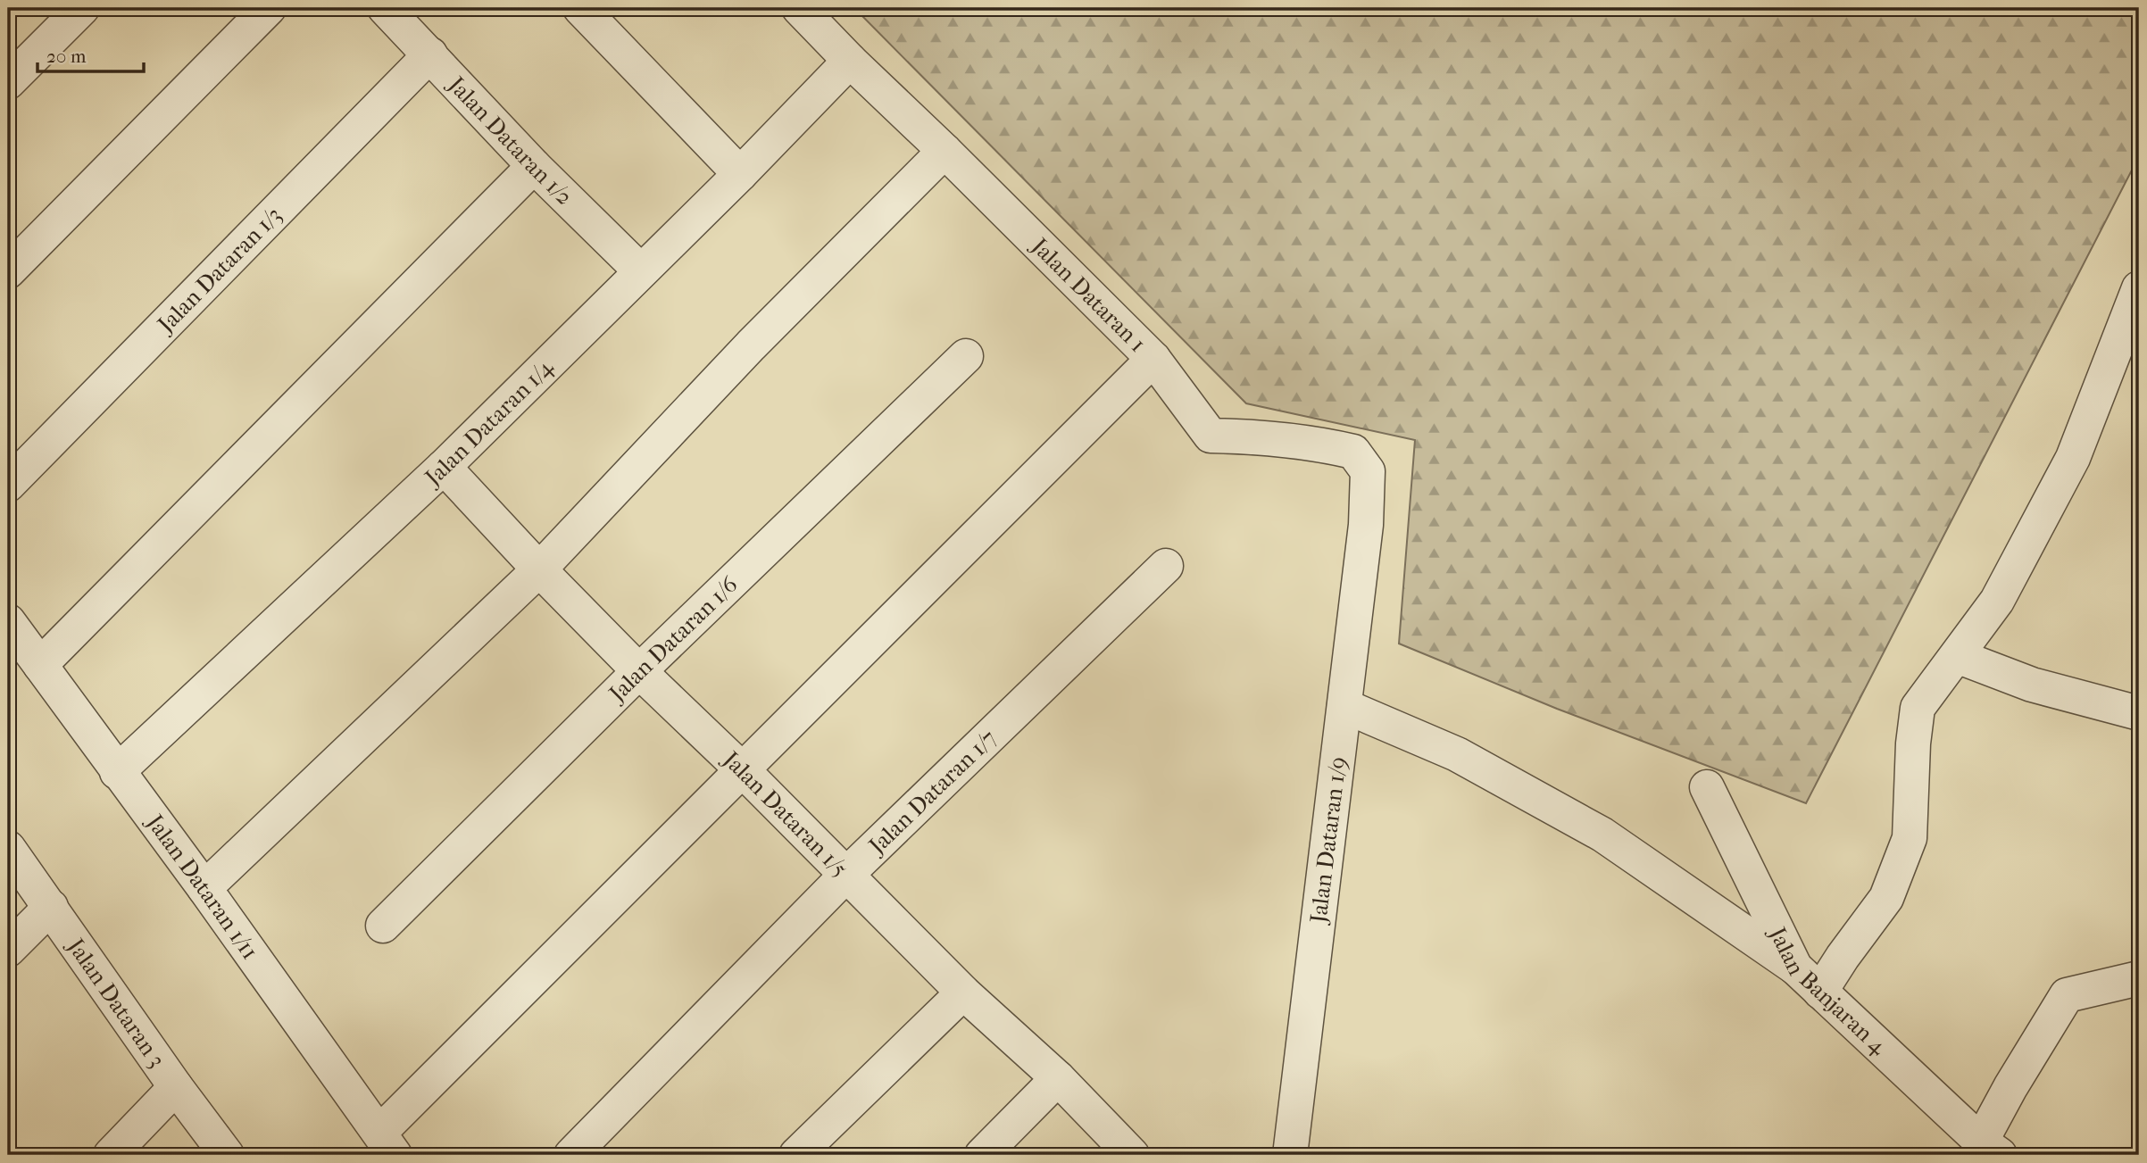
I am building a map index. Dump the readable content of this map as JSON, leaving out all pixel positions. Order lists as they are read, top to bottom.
{
  "streets": {
    "street": [
      "Jalan Dataran 1/2",
      "Jalan Dataran 1/3",
      "Jalan Dataran 1",
      "Jalan Dataran 1/4",
      "Jalan Dataran 1/6",
      "Jalan Dataran 1/7",
      "Jalan Dataran 1/5",
      "Jalan Dataran 1/9",
      "Jalan Dataran 1/11",
      "Jalan Banjaran 4",
      "Jalan Dataran 3"
    ]
  },
  "crossings": [
    ["Jalan Dataran 1/2", "Jalan Dataran 1/3"],
    ["Jalan Dataran 1/2", "Jalan Dataran 1/4"],
    ["Jalan Dataran 1", "Jalan Dataran 1/4"],
    ["Jalan Dataran 1", "Jalan Dataran 1/9"],
    ["Jalan Dataran 1/4", "Jalan Dataran 1/5"],
    ["Jalan Dataran 1/4", "Jalan Dataran 1/11"],
    ["Jalan Dataran 1/6", "Jalan Dataran 1/5"],
    ["Jalan Dataran 1/7", "Jalan Dataran 1/5"]
  ],
  "scale_bar": "20 m"
}
